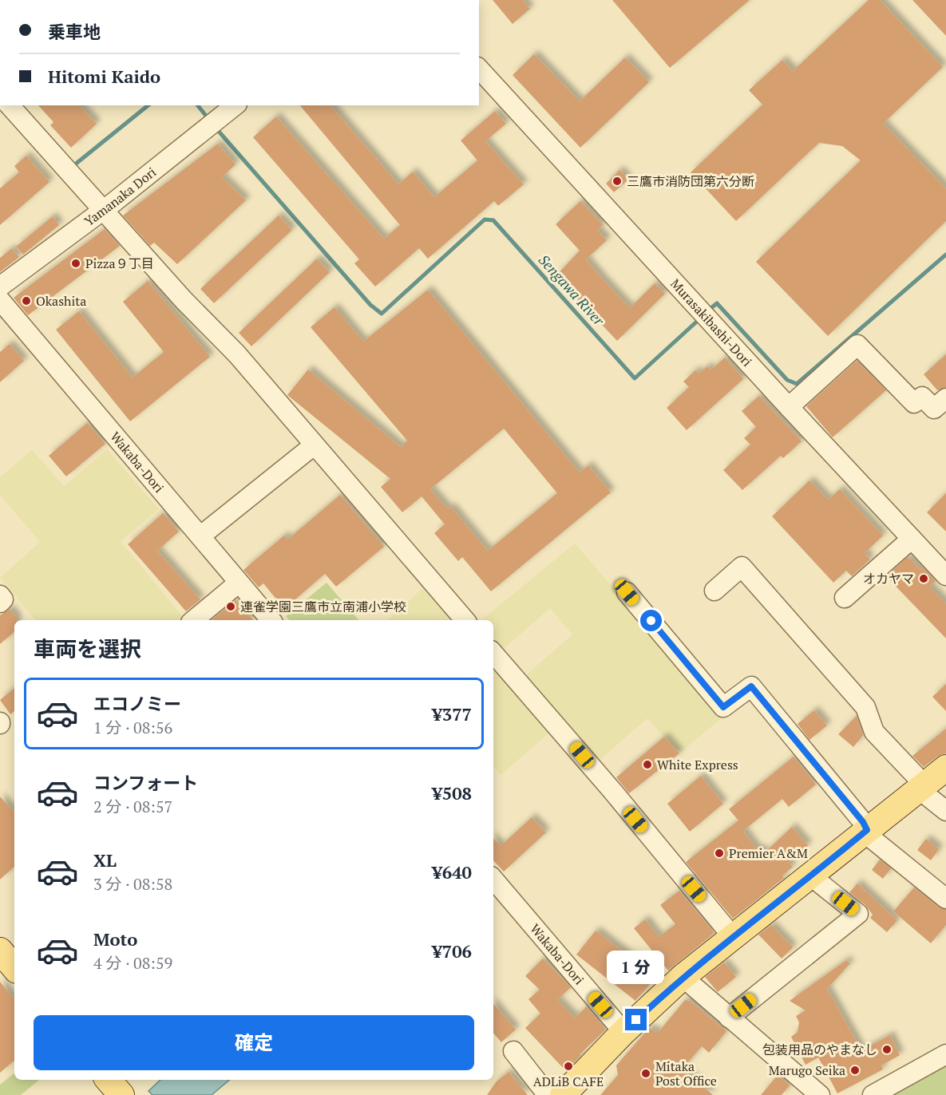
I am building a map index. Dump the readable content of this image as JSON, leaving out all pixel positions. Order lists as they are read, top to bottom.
{
  "streets": {
    "street": ["Yamanaka Dori", "Murasakibashi-Dori", "Wakaba-Dori"]
  },
  "water": ["Sengawa River"],
  "places": [
    "三鷹市消防団第六分断",
    "Pizza９丁目",
    "Okashita",
    "オカヤマ",
    "連雀学園三鷹市立南浦小学校",
    "White Express",
    "Premier A&M",
    "包装用品のやまなし",
    "ADLiB CAFE",
    "Marugo Seika",
    "Mitaka Post Office"
  ],
  "page": {
    "banner": ["乗車地", "Hitomi Kaido"],
    "heading": "車両を選択",
    "list": [
      {
        "name": "エコノミー",
        "note": "1 分 · 08:56",
        "value": "¥377"
      },
      {
        "name": "コンフォート",
        "note": "2 分 · 08:57",
        "value": "¥508"
      },
      {
        "name": "XL",
        "note": "3 分 · 08:58",
        "value": "¥640"
      },
      {
        "name": "Moto",
        "note": "4 分 · 08:59",
        "value": "¥706"
      }
    ],
    "bubble": "1 分",
    "buttons": "確定"
  }
}
